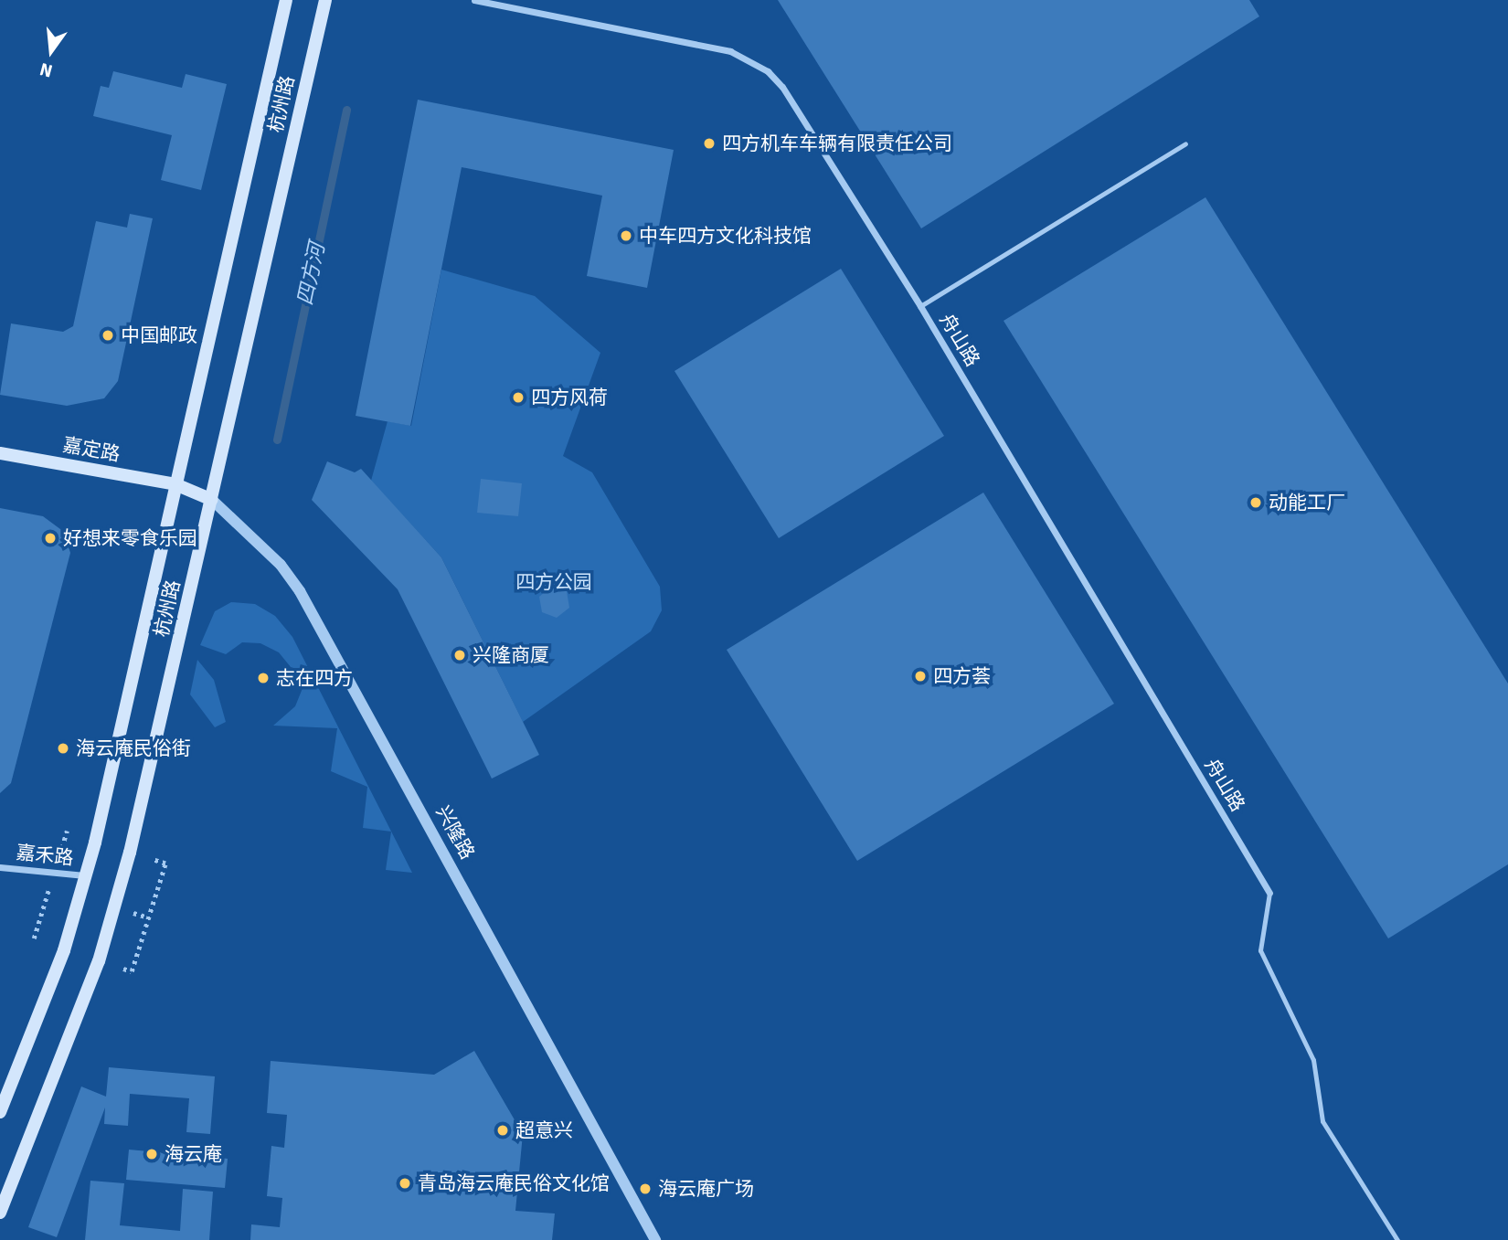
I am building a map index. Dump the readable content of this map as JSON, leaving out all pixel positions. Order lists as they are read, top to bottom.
{
  "streets": {
    "main road": ["杭州路", "嘉定路", "兴隆路"],
    "street": ["舟山路", "嘉禾路"]
  },
  "crossings": [
    ["杭州路", "嘉定路"],
    ["杭州路", "兴隆路"],
    ["杭州路", "嘉禾路"],
    ["嘉定路", "兴隆路"]
  ],
  "water": ["四方河"],
  "parks": ["四方公园"],
  "places": [
    "四方机车车辆有限责任公司",
    "中车四方文化科技馆",
    "中国邮政",
    "四方风荷",
    "动能工厂",
    "好想来零食乐园",
    "兴隆商厦",
    "四方荟",
    "志在四方",
    "海云庵民俗街",
    "超意兴",
    "海云庵",
    "青岛海云庵民俗文化馆",
    "海云庵广场"
  ],
  "north": "bottom"
}
